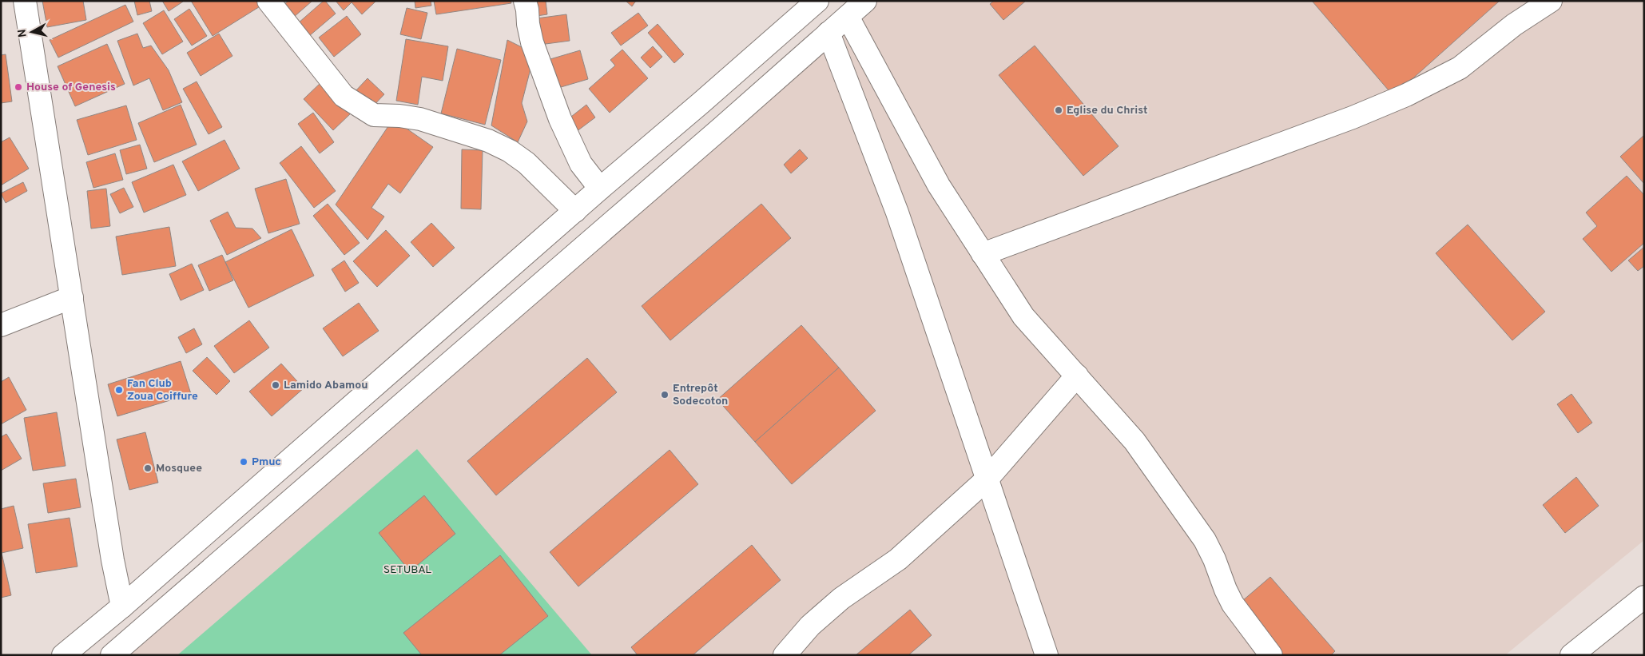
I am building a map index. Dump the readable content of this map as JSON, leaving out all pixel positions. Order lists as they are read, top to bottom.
{
  "parks": ["SETUBAL"],
  "places": [
    "House of Genesis",
    "Eglise du Christ",
    "Lamido Abamou",
    "Fan Club Zoua Coiffure",
    "Entrepôt Sodecoton",
    "Pmuc",
    "Mosquee"
  ],
  "north": "left"
}
